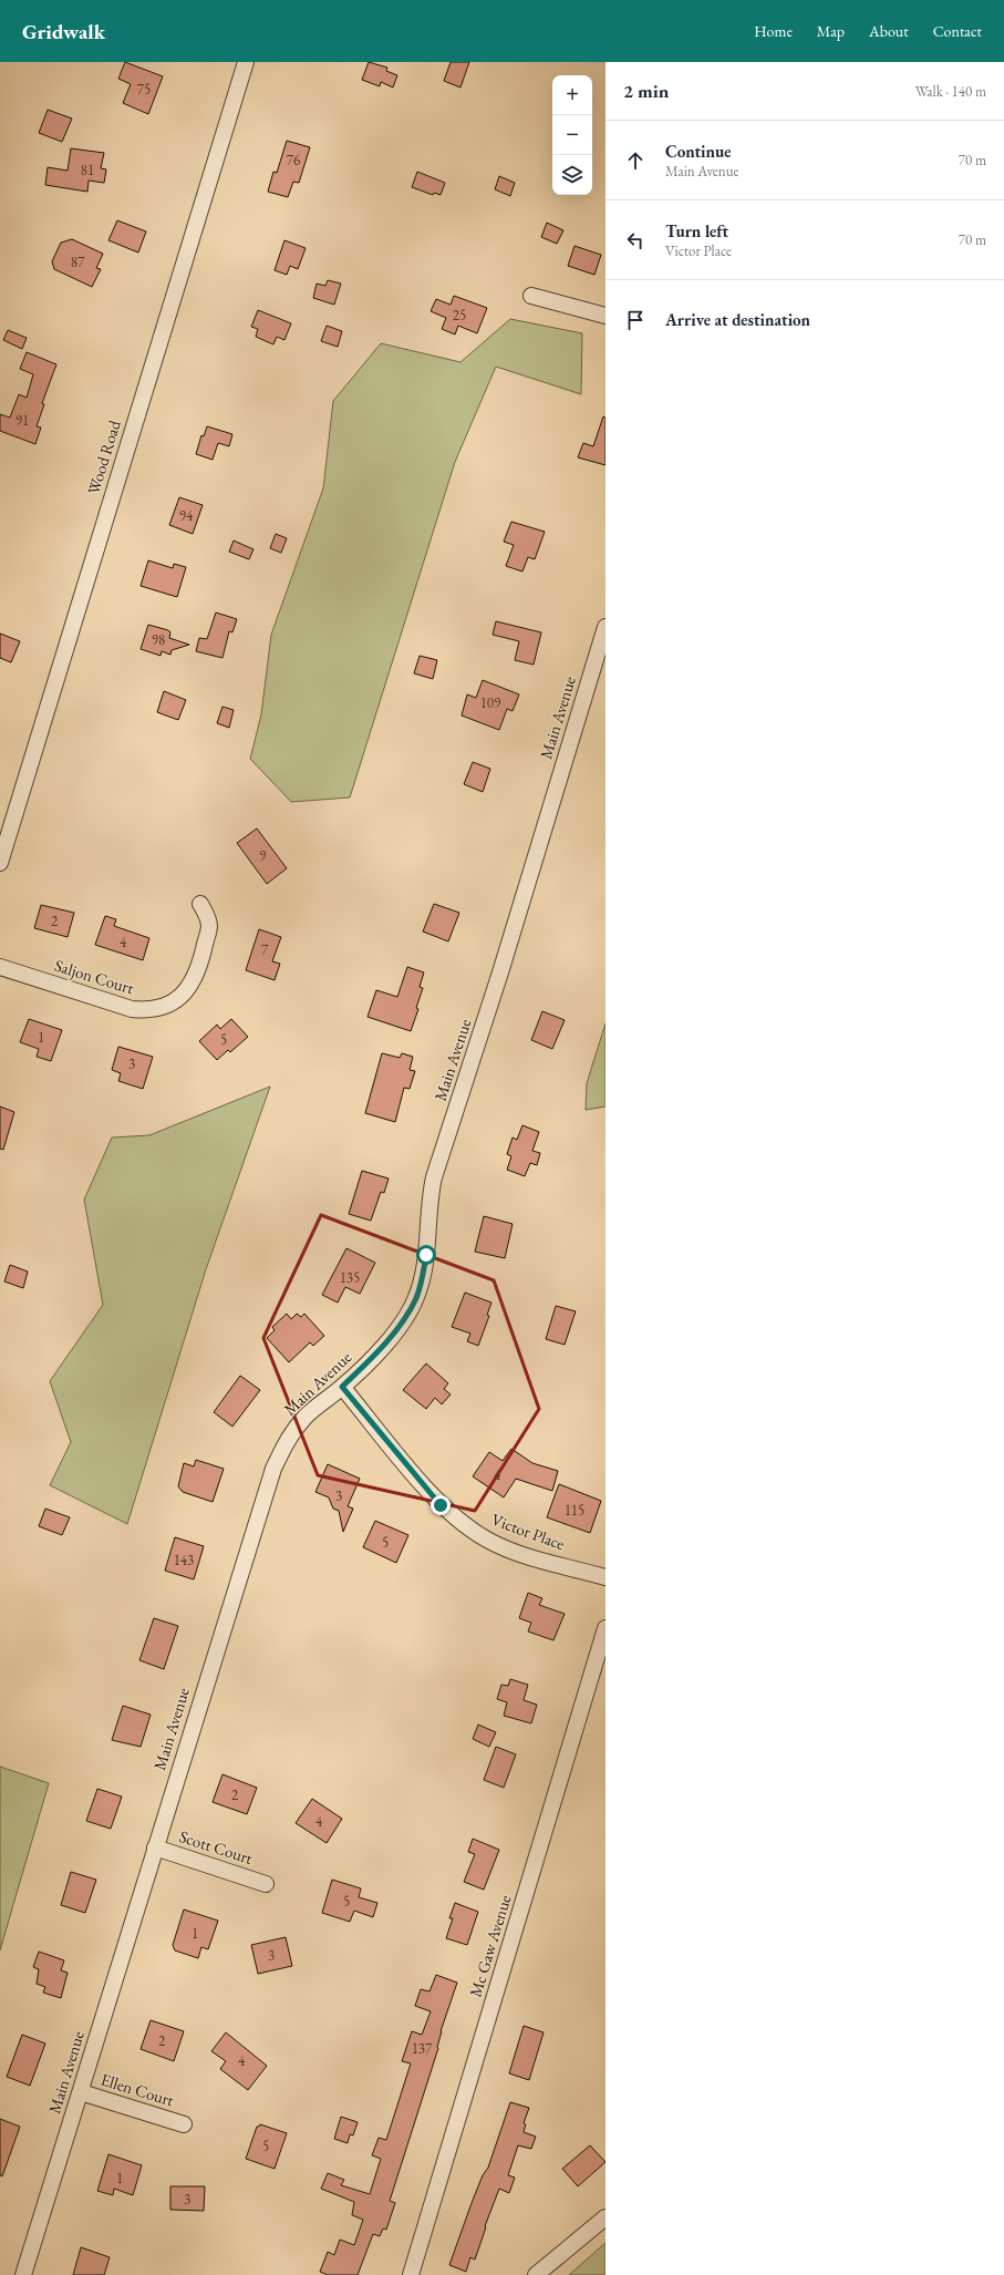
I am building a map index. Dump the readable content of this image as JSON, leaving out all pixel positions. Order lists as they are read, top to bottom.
{
  "streets": {
    "street": [
      "Wood Road",
      "Main Avenue",
      "Saljon Court",
      "Victor Place",
      "Scott Court",
      "Mc Gaw Avenue",
      "Ellen Court"
    ]
  },
  "crossings": [
    ["Main Avenue", "Victor Place"],
    ["Main Avenue", "Scott Court"],
    ["Main Avenue", "Ellen Court"]
  ],
  "house_numbers": [
    "75",
    "76",
    "81",
    "87",
    "25",
    "91",
    "94",
    "98",
    "109",
    "9",
    "2",
    "4",
    "7",
    "1",
    "5",
    "3",
    "135",
    "4",
    "3",
    "115",
    "5",
    "143",
    "2",
    "4",
    "5",
    "1",
    "3",
    "2",
    "137",
    "4",
    "5",
    "1",
    "3"
  ],
  "page": {
    "header": "Gridwalk",
    "nav": [
      "Home",
      "Map",
      "About",
      "Contact"
    ],
    "heading": ["2 min", "Walk · 140 m"],
    "map_buttons": ["+", "−"],
    "list": [
      ["Continue", "Main Avenue", "70 m"],
      ["Turn left", "Victor Place", "70 m"],
      "Arrive at destination"
    ]
  }
}
